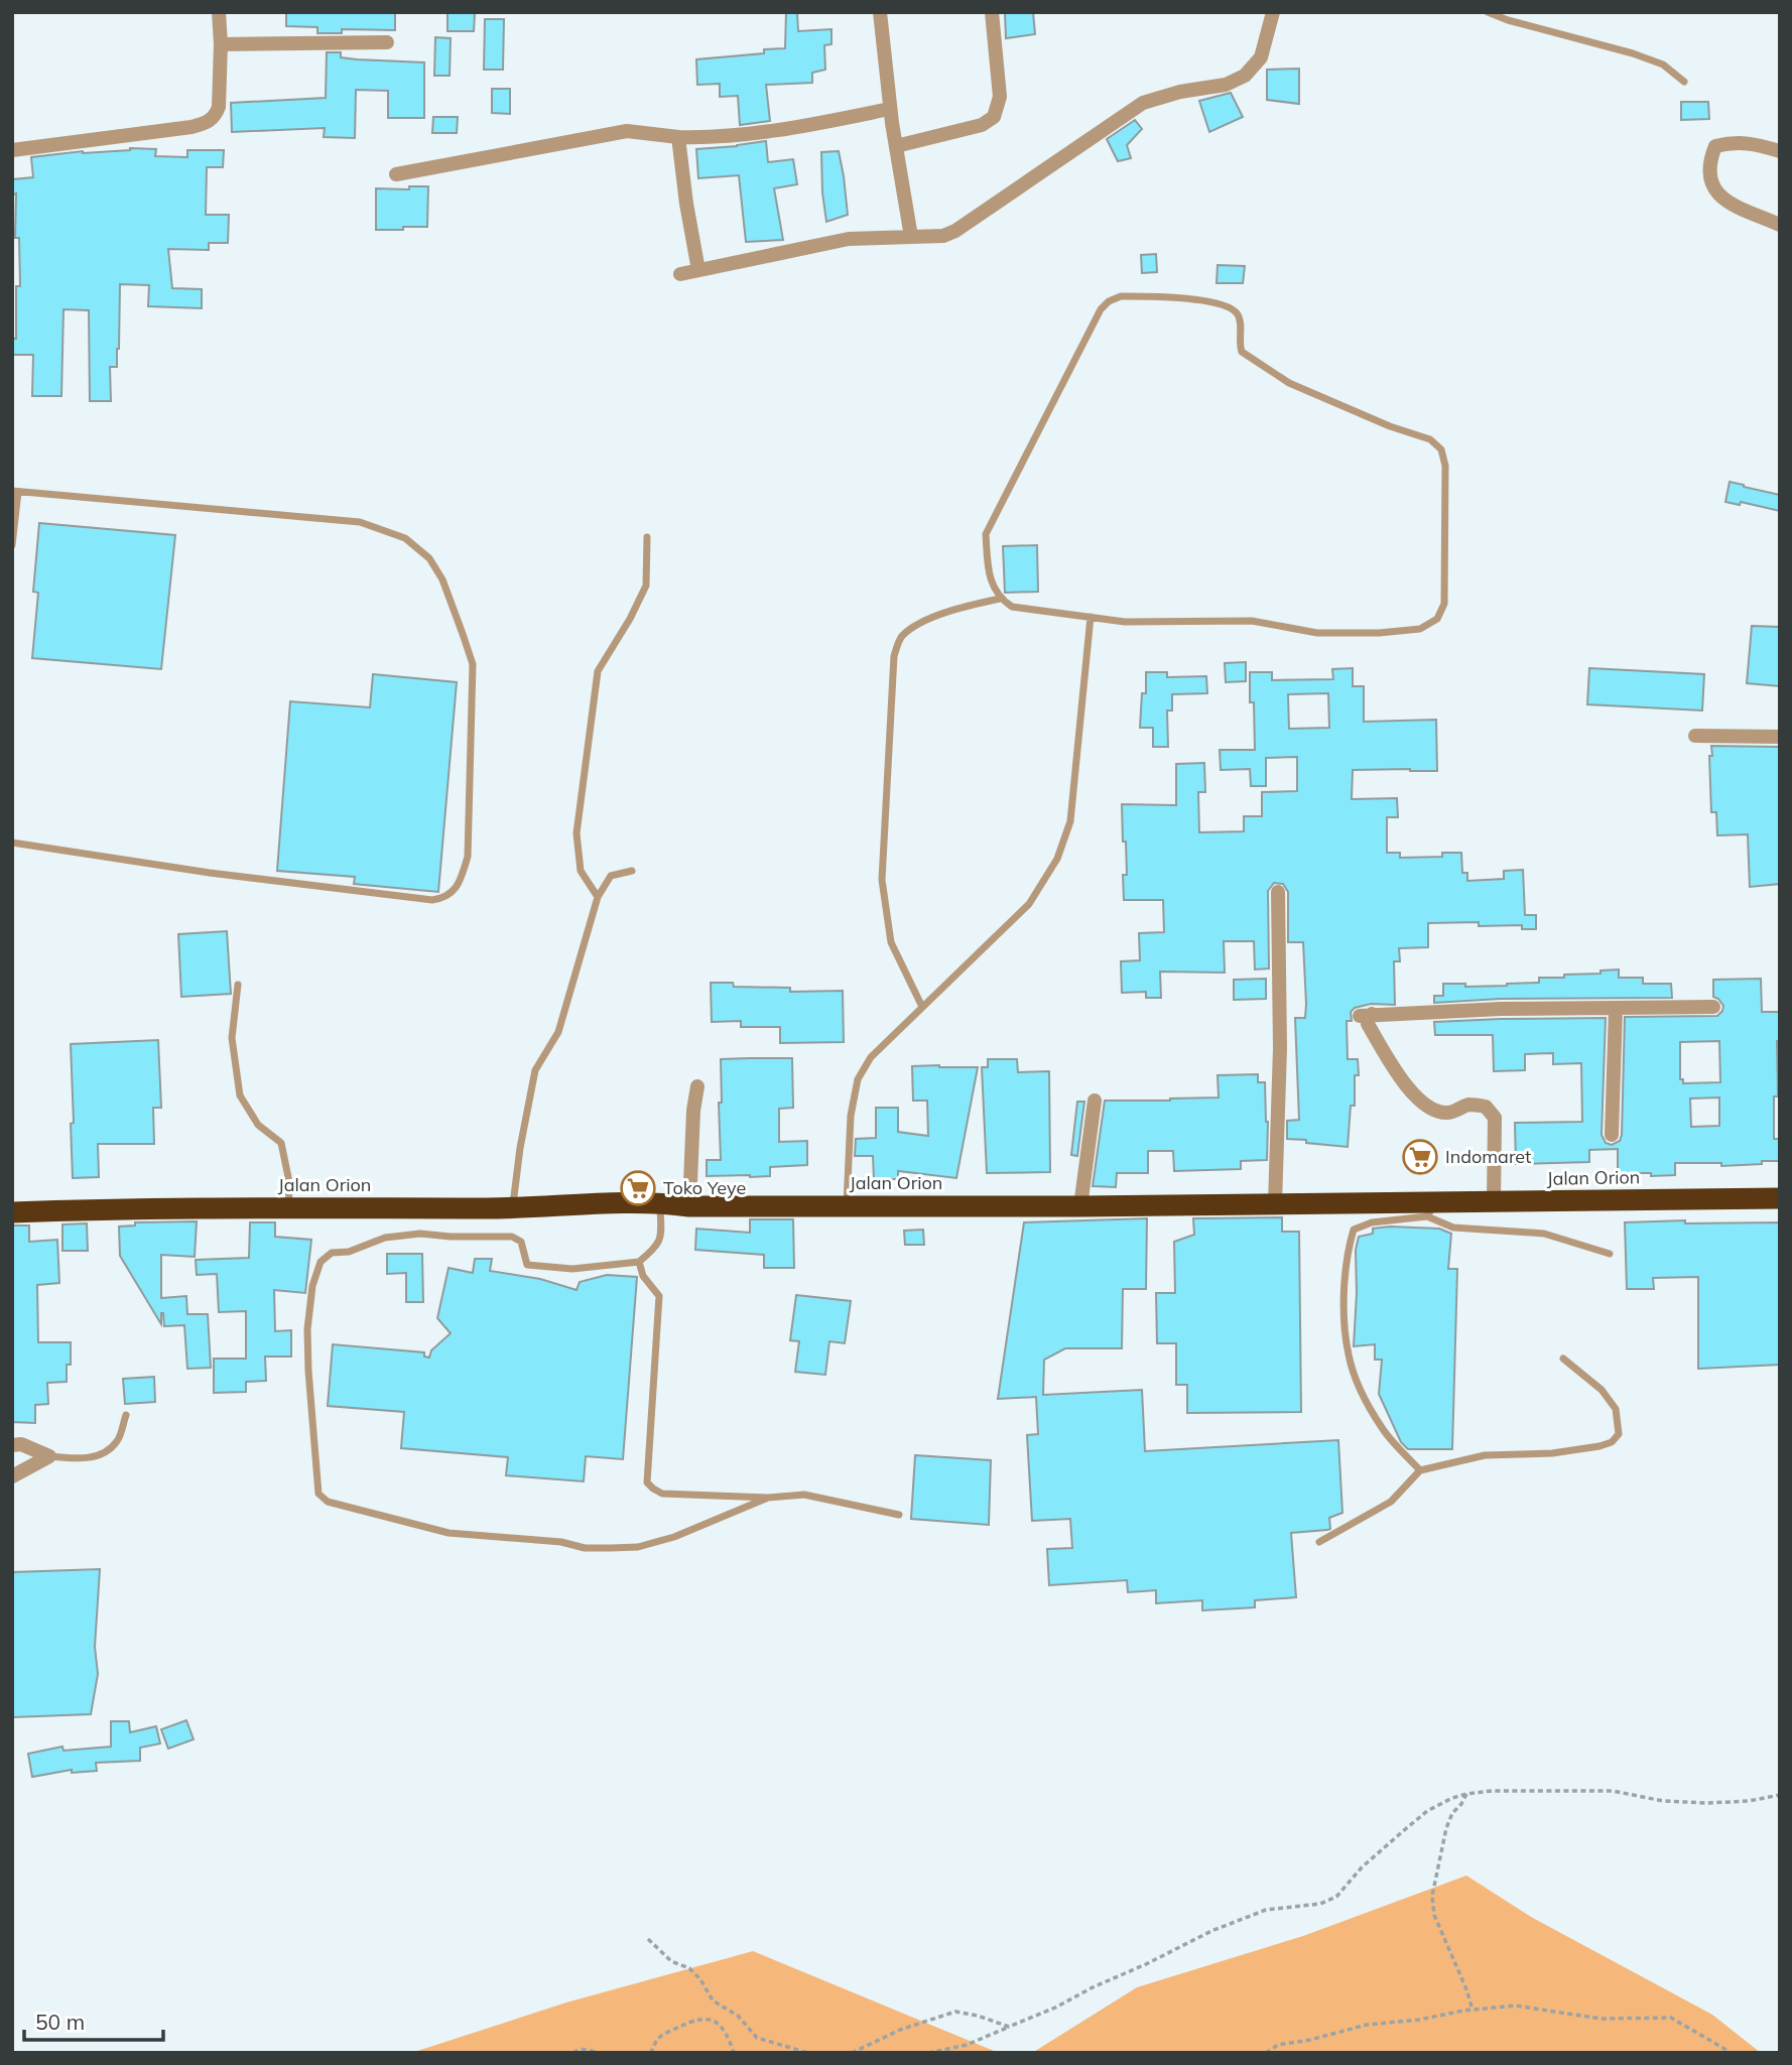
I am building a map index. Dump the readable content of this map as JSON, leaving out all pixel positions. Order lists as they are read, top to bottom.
{
  "streets": {
    "highway": ["Jalan Orion"]
  },
  "places": {
    "supermarket": ["Indomaret", "Toko Yeye"]
  },
  "scale_bar": "50 m"
}
